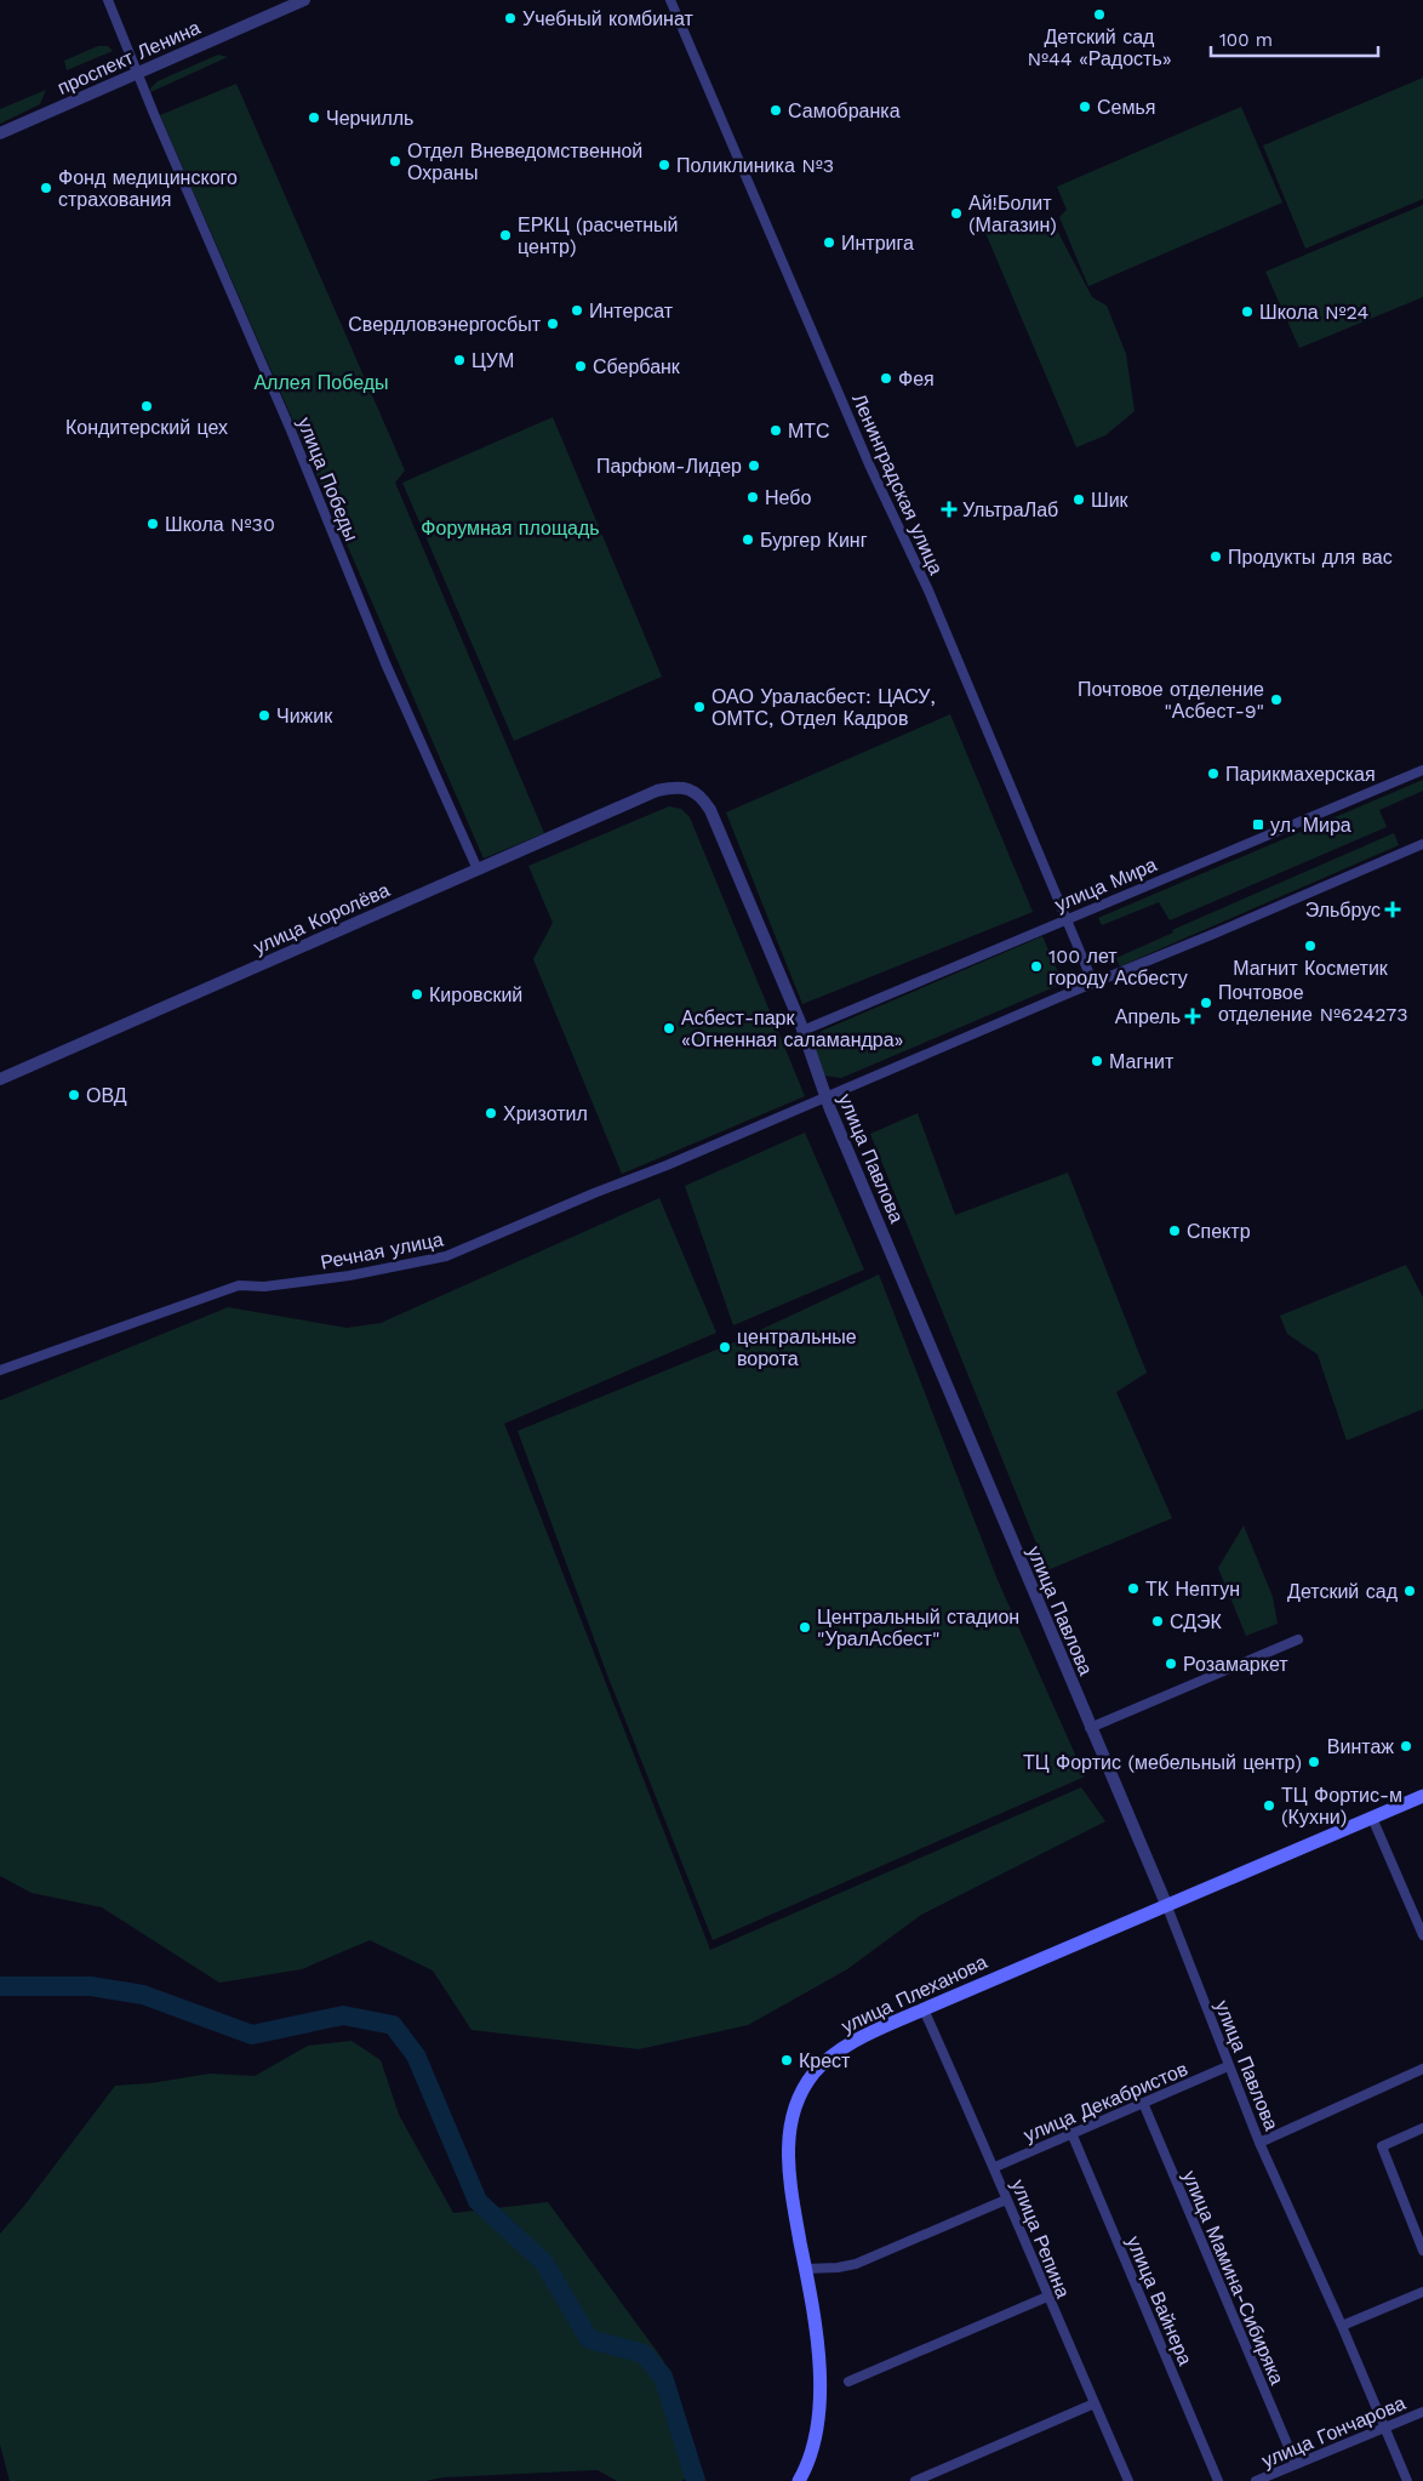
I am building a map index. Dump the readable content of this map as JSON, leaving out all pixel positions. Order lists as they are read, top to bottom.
{
  "streets": {
    "main road": ["улица Плеханова"],
    "street": [
      "проспект Ленина",
      "улица Победы",
      "Ленинградская улица",
      "улица Мира",
      "улица Королёва",
      "улица Павлова",
      "Речная улица",
      "улица Декабристов",
      "улица Репина",
      "улица Мамина-Сибиряка",
      "улица Вайнера",
      "улица Гончарова"
    ]
  },
  "crossings": [
    ["проспект Ленина", "улица Победы"],
    ["улица Победы", "улица Королёва"],
    ["Ленинградская улица", "улица Мира"],
    ["улица Мира", "улица Павлова"],
    ["улица Королёва", "улица Павлова"],
    ["улица Павлова", "Речная улица"],
    ["улица Павлова", "улица Плеханова"],
    ["улица Павлова", "улица Декабристов"],
    ["улица Павлова", "улица Гончарова"],
    ["улица Плеханова", "улица Репина"],
    ["улица Декабристов", "улица Репина"],
    ["улица Декабристов", "улица Мамина-Сибиряка"],
    ["улица Декабристов", "улица Вайнера"],
    ["улица Мамина-Сибиряка", "улица Гончарова"]
  ],
  "parks": ["Аллея Победы", "Форумная площадь"],
  "places": {
    "other": [
      "Детский сад №44 «Радость»",
      "Учебный комбинат",
      "Семья",
      "Самобранка",
      "Черчилль",
      "Отдел Вневедомственной Охраны",
      "Поликлиника №3",
      "Фонд медицинского страхования",
      "Ай!Болит (Магазин)",
      "ЕРКЦ (расчетный центр)",
      "Интрига",
      "Интерсат",
      "Школа №24",
      "Свердловэнергосбыт",
      "ЦУМ",
      "Сбербанк",
      "Фея",
      "Кондитерский цех",
      "МТС",
      "Парфюм-Лидер",
      "Небо",
      "Шик",
      "Школа №30",
      "Бургер Кинг",
      "Продукты для вас",
      "Почтовое отделение \"Асбест-9\"",
      "ОАО Ураласбест: ЦАСУ, ОМТС, Отдел Кадров",
      "Чижик",
      "Парикмахерская",
      "Магнит Косметик",
      "100 лет городу Асбесту",
      "Кировский",
      "Почтовое отделение №624273",
      "Асбест-парк «Огненная саламандра»",
      "Магнит",
      "ОВД",
      "Хризотил",
      "Спектр",
      "центральные ворота",
      "ТК Нептун",
      "Детский сад",
      "СДЭК",
      "Центральный стадион \"УралАсбест\"",
      "Розамаркет",
      "Винтаж",
      "ТЦ Фортис (мебельный центр)",
      "ТЦ Фортис-м (Кухни)",
      "Крест"
    ],
    "health": ["УльтраЛаб", "Эльбрус", "Апрель"],
    "transit": ["ул. Мира"]
  },
  "scale_bar": "100 m"
}
